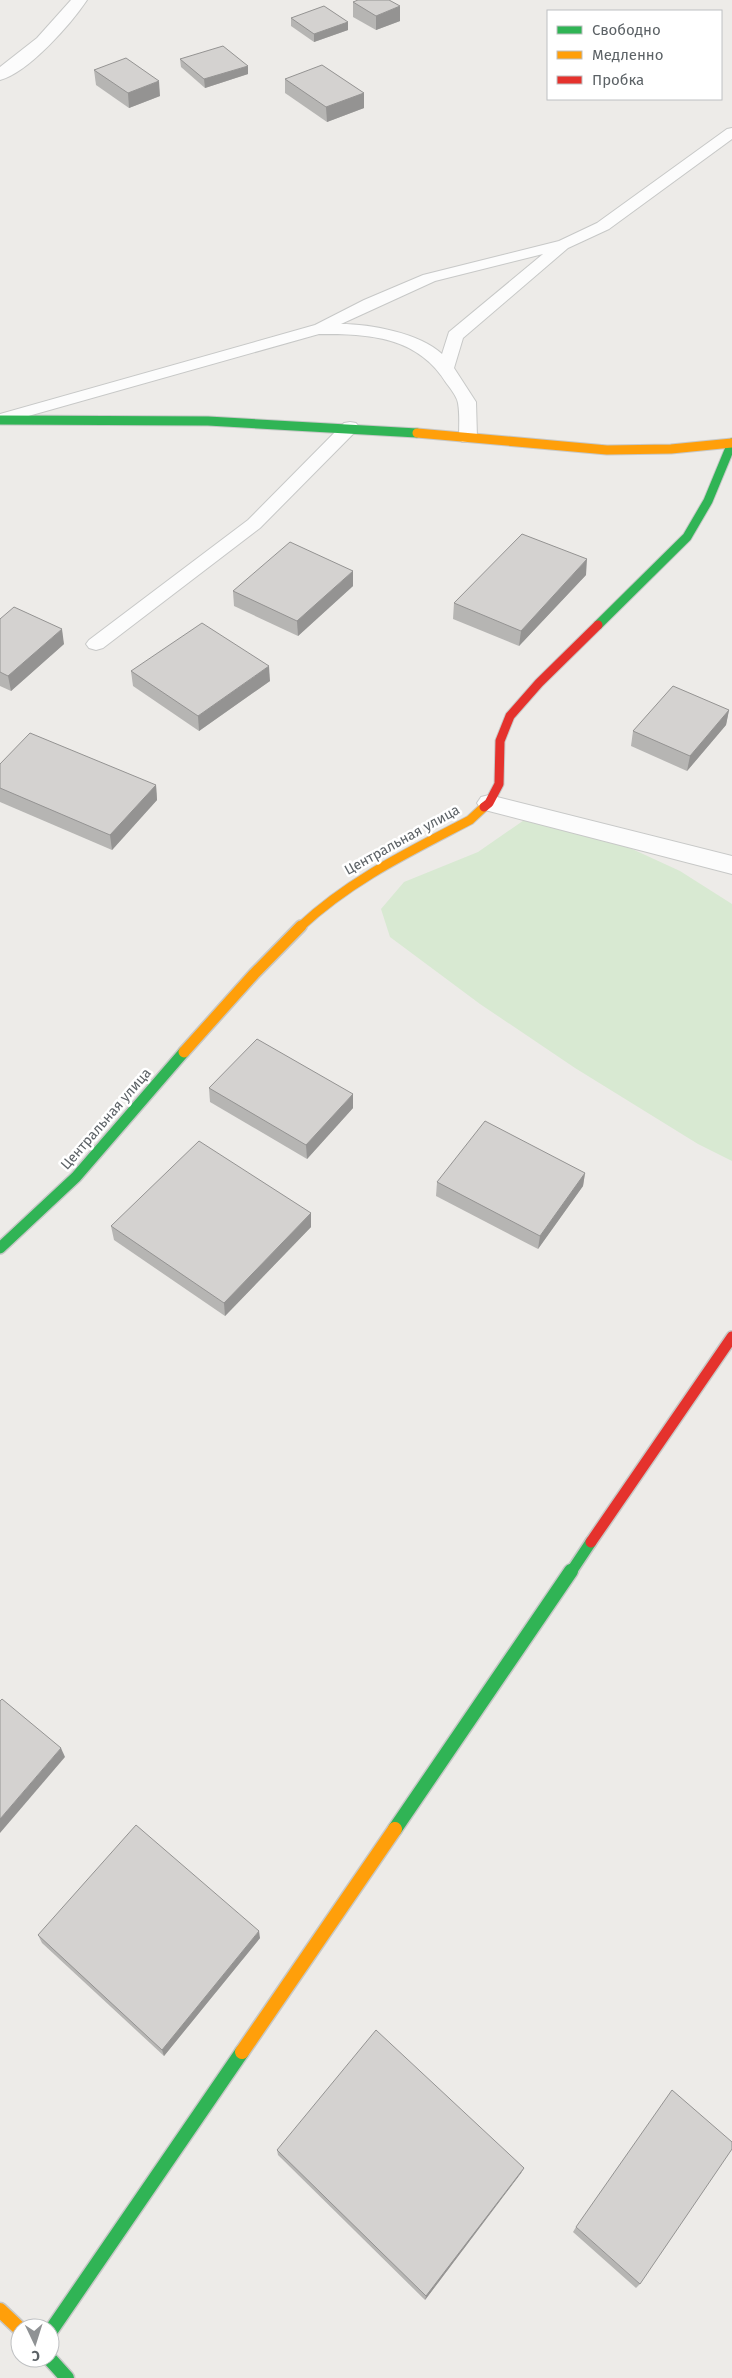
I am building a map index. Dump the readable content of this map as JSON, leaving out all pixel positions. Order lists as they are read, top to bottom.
{
  "streets": {
    "street": ["Центральная улица"]
  },
  "legend": ["Свободно", "Медленно", "Пробка"],
  "north": "bottom"
}
